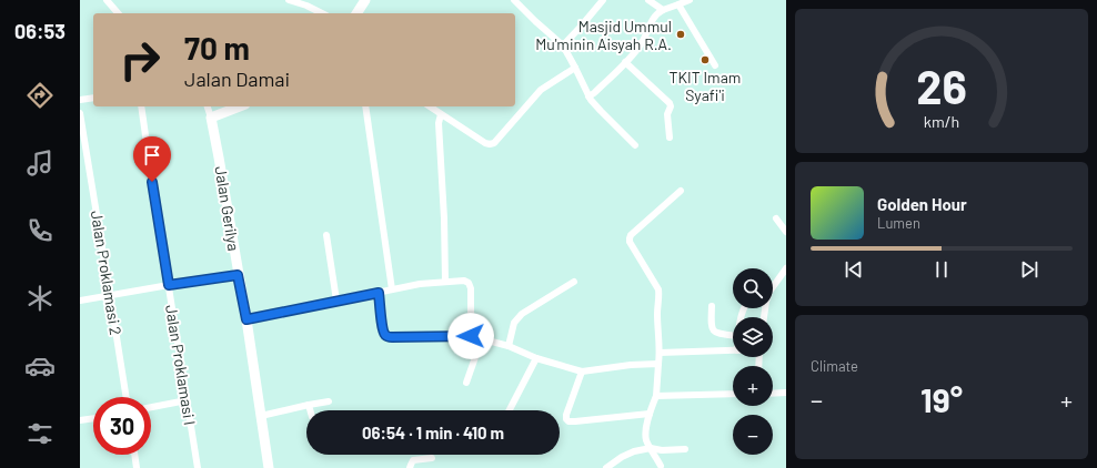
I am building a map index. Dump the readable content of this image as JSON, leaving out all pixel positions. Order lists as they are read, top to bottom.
{
  "streets": {
    "street": ["Jalan Gerilya", "Jalan Proklamasi 2", "Jalan Proklamasi I"]
  },
  "places": ["Masjid Ummul Mu'minin Aisyah R.A.", "TKIT Imam Syafi'i"],
  "page": {
    "tabs": "06:53",
    "turn": ["70 m", "Jalan Damai"],
    "song": ["Golden Hour", "Lumen"],
    "map_buttons": ["+", "−"],
    "tile": "Climate",
    "heat": ["−", "19°", "+"],
    "limit": "30",
    "trip": "06:54 · 1 min · 410 m",
    "gauge": ["26", "km/h"]
  }
}
